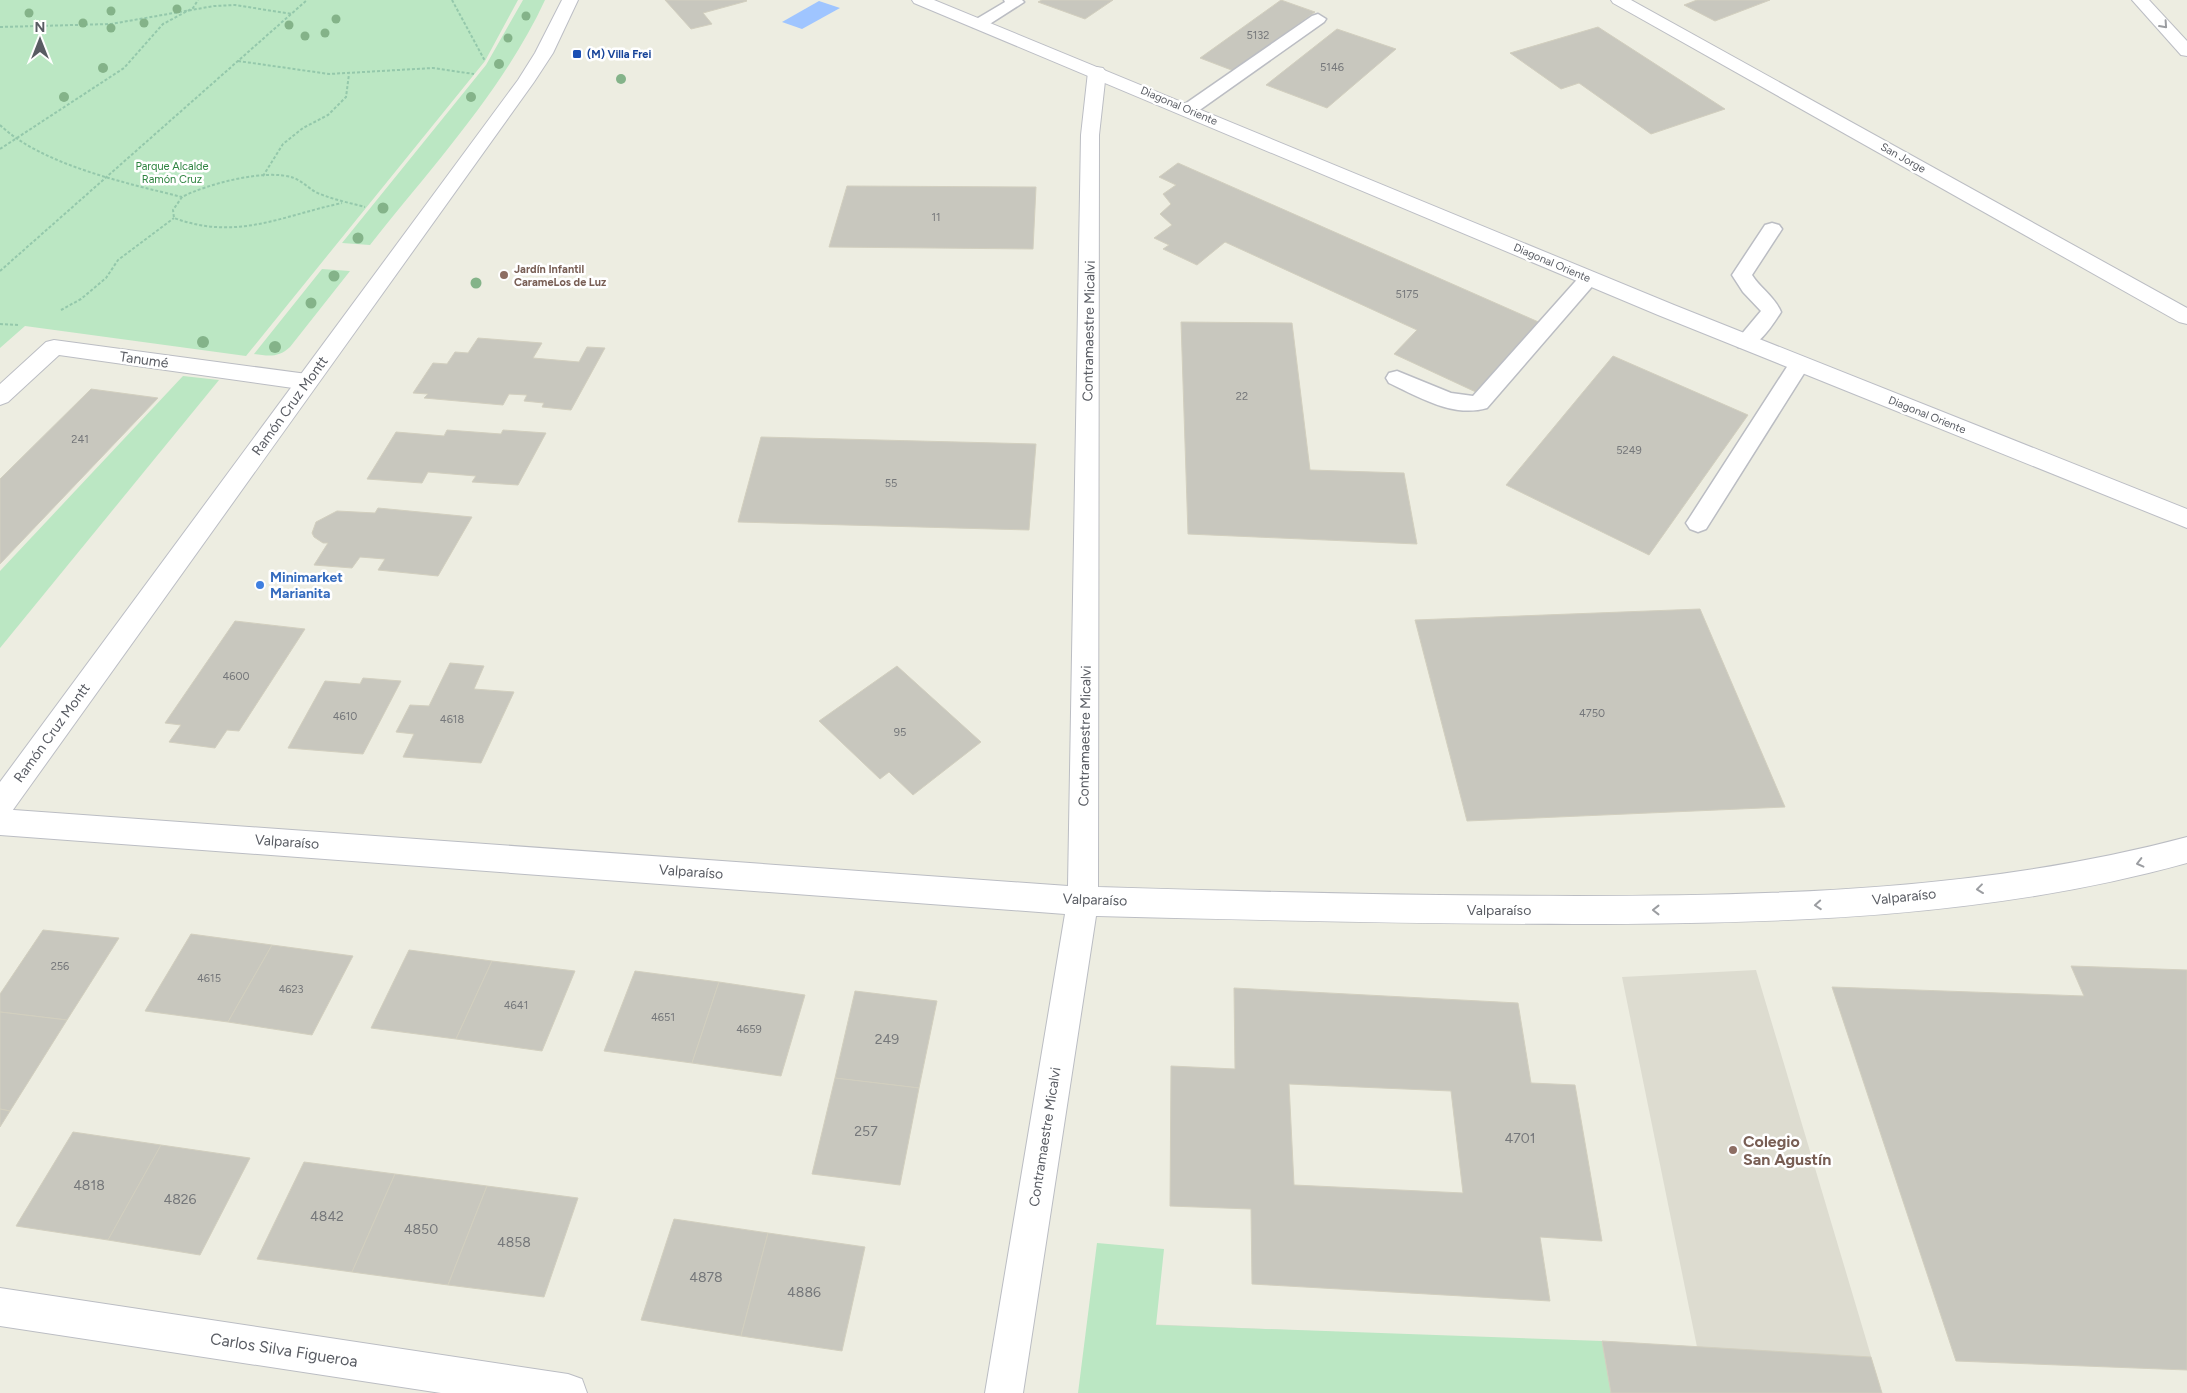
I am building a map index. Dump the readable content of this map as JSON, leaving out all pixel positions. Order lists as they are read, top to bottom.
{
  "streets": {
    "street": [
      "Diagonal Oriente",
      "San Jorge",
      "Contramaestre Micalvi",
      "Tanumé",
      "Ramón Cruz Montt",
      "Valparaíso",
      "Carlos Silva Figueroa"
    ]
  },
  "crossings": [
    ["Diagonal Oriente", "Contramaestre Micalvi"],
    ["Contramaestre Micalvi", "Valparaíso"],
    ["Tanumé", "Ramón Cruz Montt"]
  ],
  "one_way": ["Valparaíso"],
  "parks": ["Parque Alcalde Ramón Cruz"],
  "places": {
    "transit": ["(M) Villa Frei"],
    "other": ["Jardín Infantil CarameLos de Luz", "Minimarket Marianita", "Colegio San Agustín"]
  },
  "house_numbers": [
    "5132",
    "5146",
    "11",
    "5175",
    "22",
    "241",
    "5249",
    "55",
    "4600",
    "4750",
    "4610",
    "4618",
    "95",
    "256",
    "4615",
    "4623",
    "4641",
    "4651",
    "4659",
    "249",
    "257",
    "4701",
    "4818",
    "4826",
    "4842",
    "4850",
    "4858",
    "4878",
    "4886"
  ],
  "north": "top"
}
